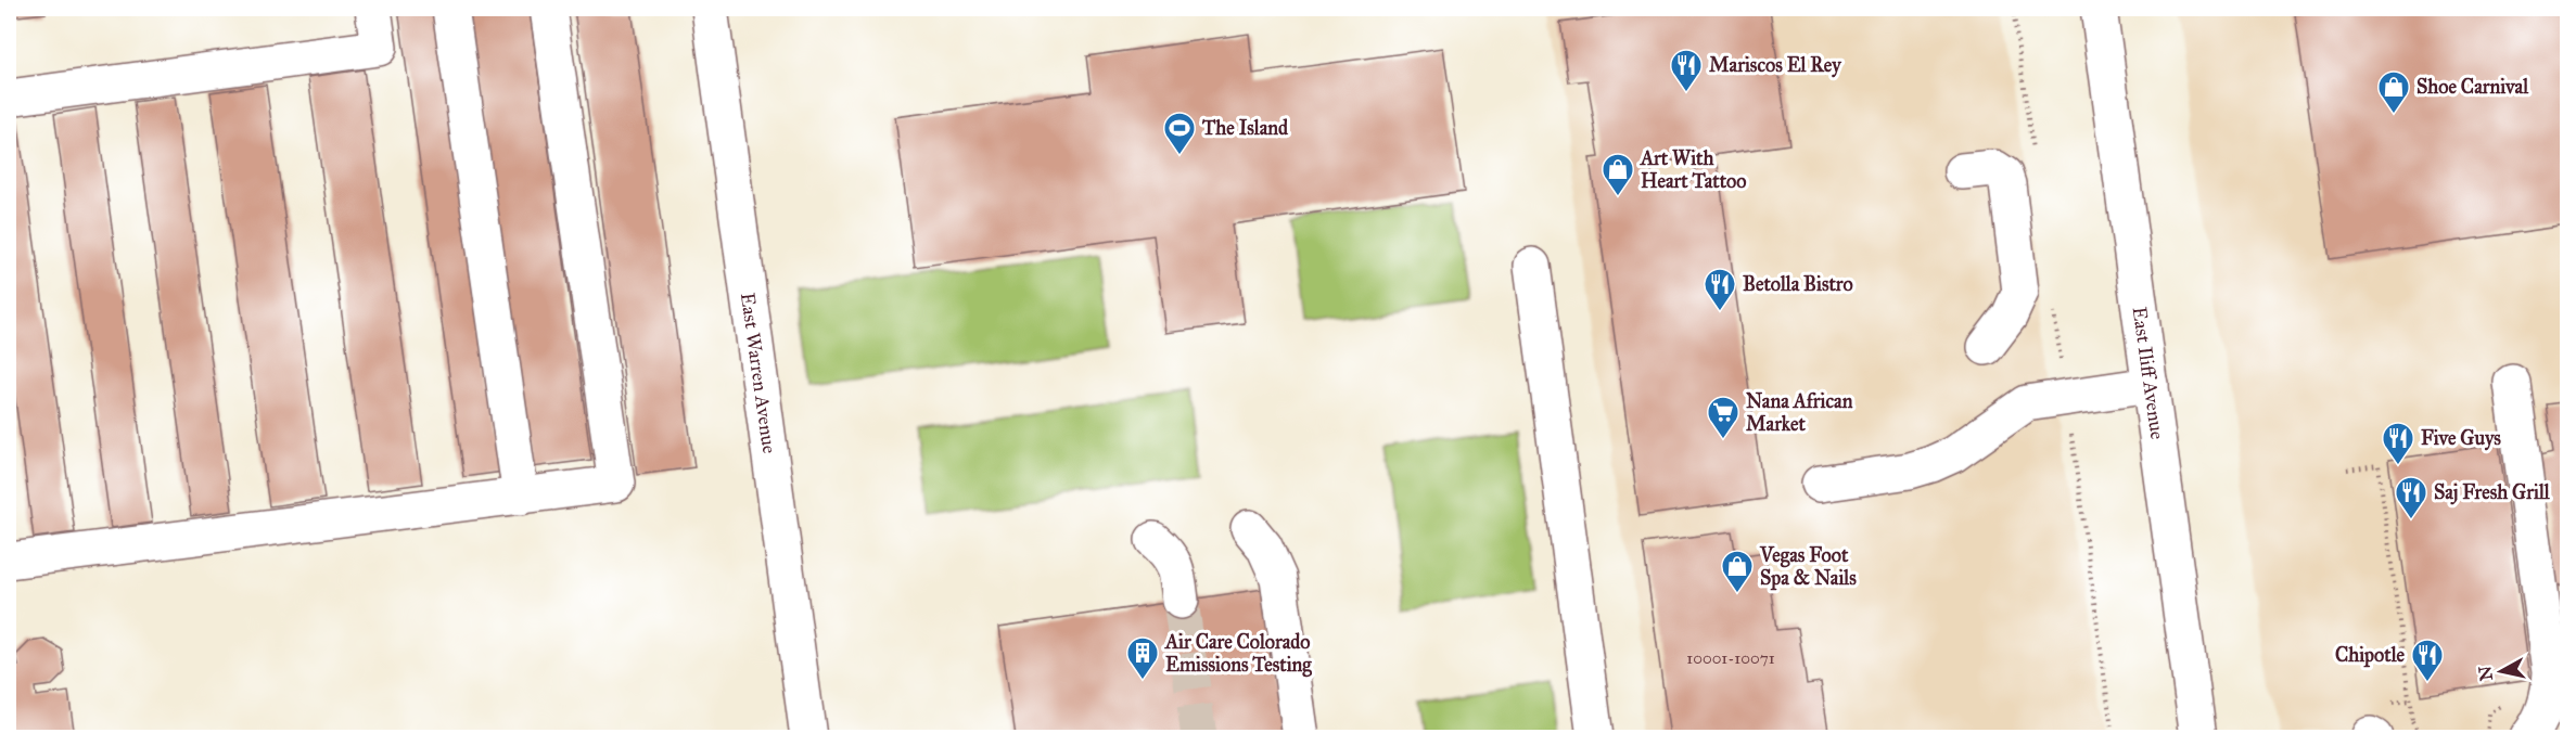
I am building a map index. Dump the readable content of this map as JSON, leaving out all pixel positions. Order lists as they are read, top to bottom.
{
  "streets": {
    "main road": ["East Warren Avenue", "East Iliff Avenue"]
  },
  "places": {
    "restaurant": [
      "Mariscos El Rey",
      "Betolla Bistro",
      "Five Guys",
      "Saj Fresh Grill",
      "Chipotle"
    ],
    "shop": ["Shoe Carnival", "Art With Heart Tattoo", "Vegas Foot Spa & Nails"],
    "sports": ["The Island"],
    "supermarket": ["Nana African Market"],
    "building": ["Air Care Colorado Emissions Testing"]
  },
  "house_numbers": ["10001-10071"],
  "north": "left"
}
